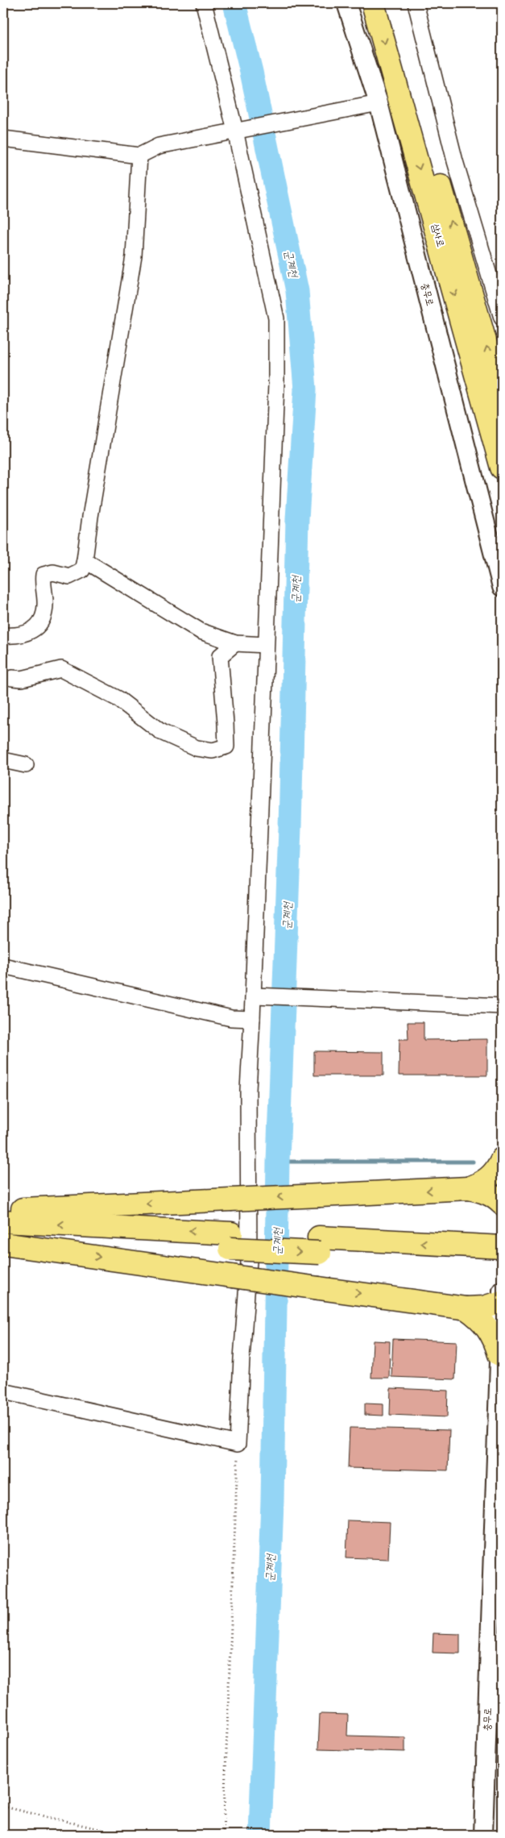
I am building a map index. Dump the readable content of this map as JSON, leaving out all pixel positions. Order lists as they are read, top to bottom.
{
  "streets": {
    "highway": ["삼사로"],
    "street": ["충무로"]
  },
  "water": ["군계천"]
}
